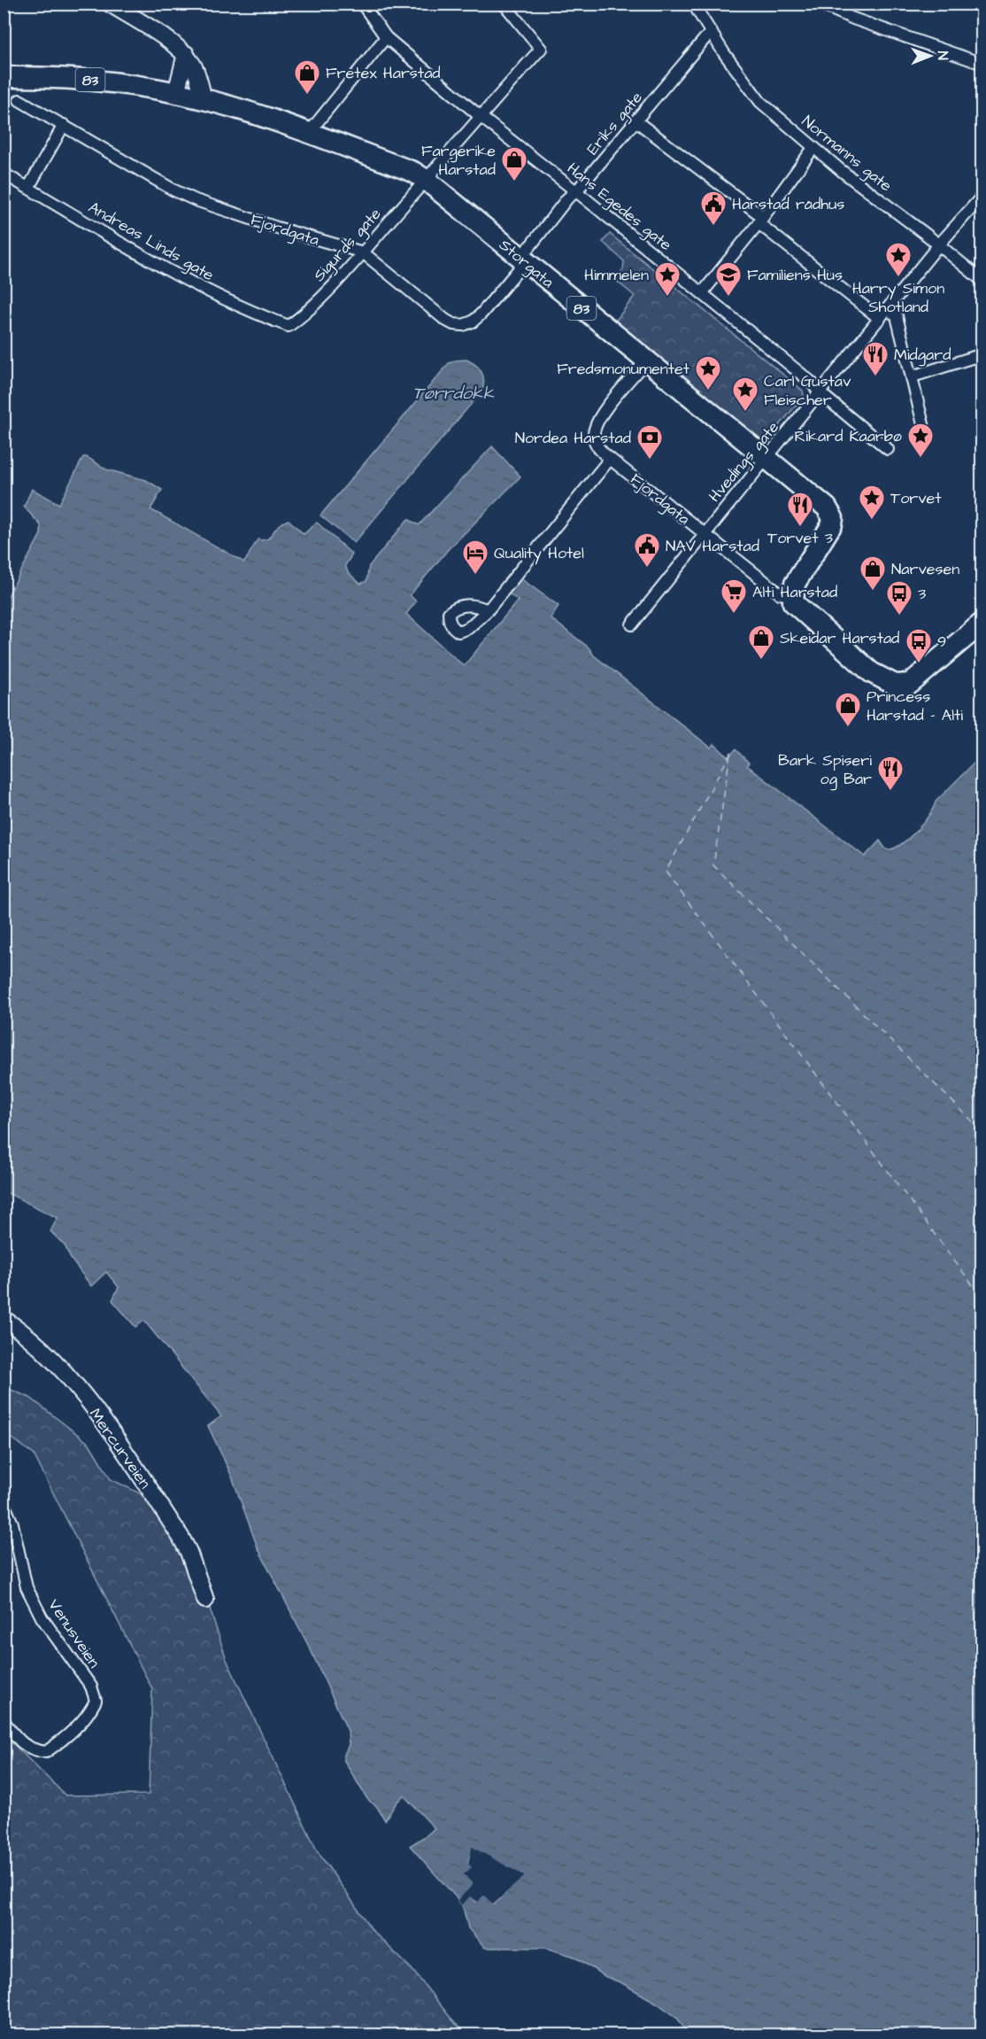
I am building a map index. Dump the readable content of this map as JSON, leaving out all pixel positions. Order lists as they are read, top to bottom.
{
  "streets": {
    "highway": ["83", "Fjordgata", "Storgata"],
    "main road": ["Mercurveien"],
    "street": [
      "Eriks gate",
      "Normanns gate",
      "Hans Egedes gate",
      "Andreas Linds gate",
      "Sigurds gate",
      "Hvedings gate",
      "Venusveien"
    ]
  },
  "crossings": [
    ["83", "Storgata"],
    ["Eriks gate", "Normanns gate"],
    ["Eriks gate", "Hans Egedes gate"],
    ["Eriks gate", "Fjordgata"],
    ["Eriks gate", "Storgata"],
    ["Normanns gate", "Hvedings gate"],
    ["Hans Egedes gate", "Sigurds gate"],
    ["Hans Egedes gate", "Hvedings gate"],
    ["Fjordgata", "Sigurds gate"],
    ["Fjordgata", "Storgata"],
    ["Fjordgata", "Hvedings gate"],
    ["Andreas Linds gate", "Sigurds gate"],
    ["Sigurds gate", "Storgata"],
    ["Storgata", "Hvedings gate"]
  ],
  "water": ["Tørrdokk"],
  "places": {
    "shop": [
      "Fretex Harstad",
      "Fargerike Harstad",
      "Narvesen",
      "Skeidar Harstad",
      "Princess Harstad - Alti"
    ],
    "public building": ["Harstad rådhus", "NAV Harstad"],
    "place": [
      "Harry Simon Shotland",
      "Himmelen",
      "Fredsmonumentet",
      "Carl Gustav Fleischer",
      "Rikard Kaarbø",
      "Torvet"
    ],
    "school or university": ["Familiens Hus"],
    "restaurant": ["Midgard", "Torvet 3", "Bark Spiseri og Bar"],
    "bank": ["Nordea Harstad"],
    "hotel": ["Quality Hotel"],
    "supermarket": ["Alti Harstad"],
    "bus stop": ["3", "9"]
  },
  "north": "right"
}
